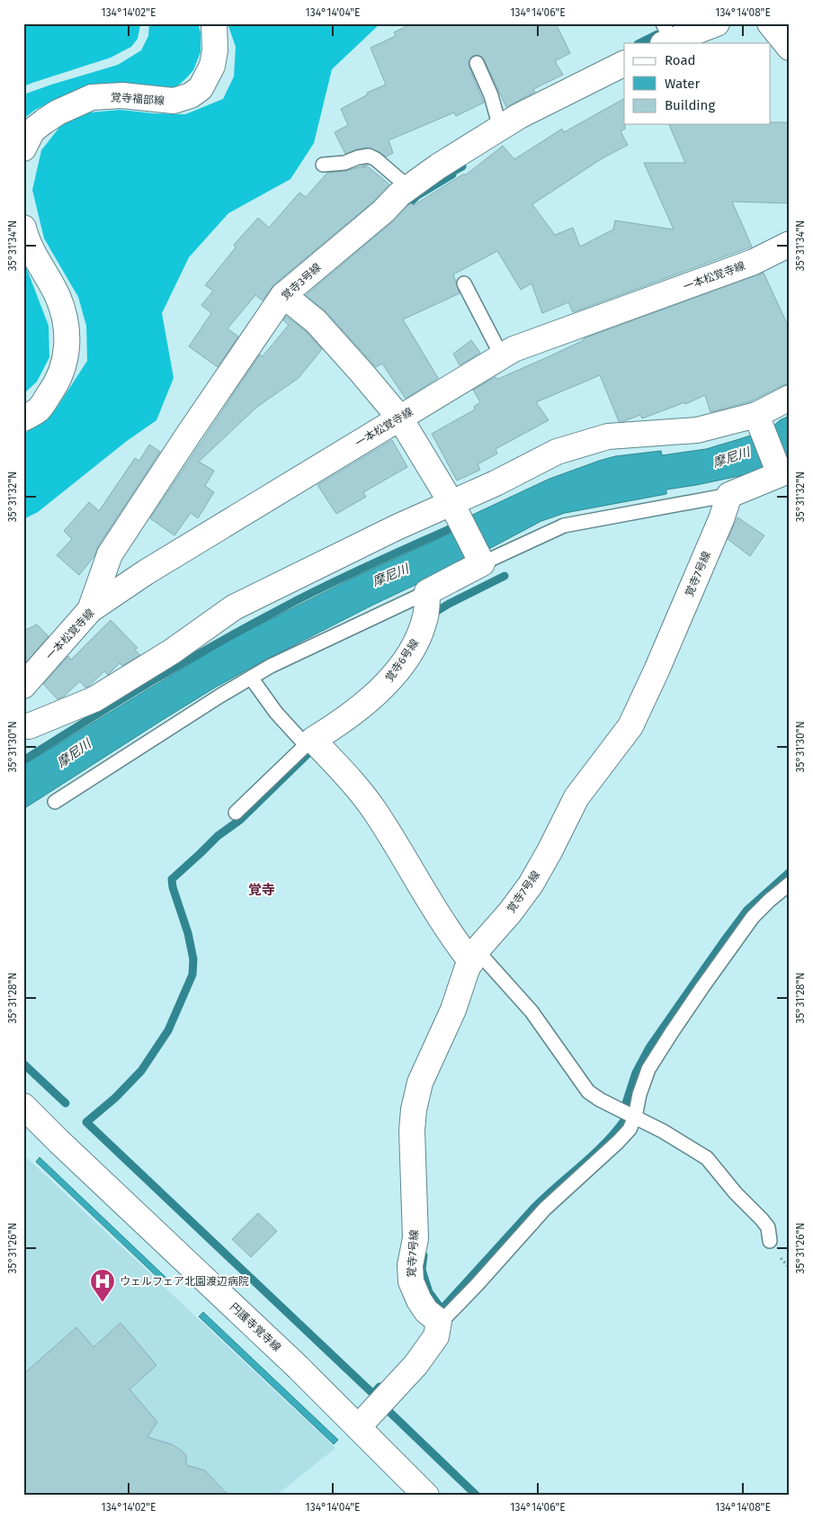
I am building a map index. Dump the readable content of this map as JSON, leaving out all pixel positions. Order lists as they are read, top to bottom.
{
  "streets": {
    "street": [
      "覚寺福部線",
      "一本松覚寺線",
      "覚寺3号線",
      "覚寺7号線",
      "覚寺6号線",
      "円護寺覚寺線"
    ]
  },
  "crossings": [
    ["一本松覚寺線", "覚寺3号線"]
  ],
  "districts": ["覚寺"],
  "water": ["摩尼川"],
  "places": {
    "hospital": ["ウェルフェア北園渡辺病院"]
  },
  "legend": ["Road", "Water", "Building"],
  "coordinates": [
    "134°14'02\"E",
    "134°14'04\"E",
    "134°14'06\"E",
    "134°14'08\"E",
    "35°31'34\"N",
    "35°31'32\"N",
    "35°31'30\"N",
    "35°31'28\"N",
    "35°31'26\"N"
  ]
}
